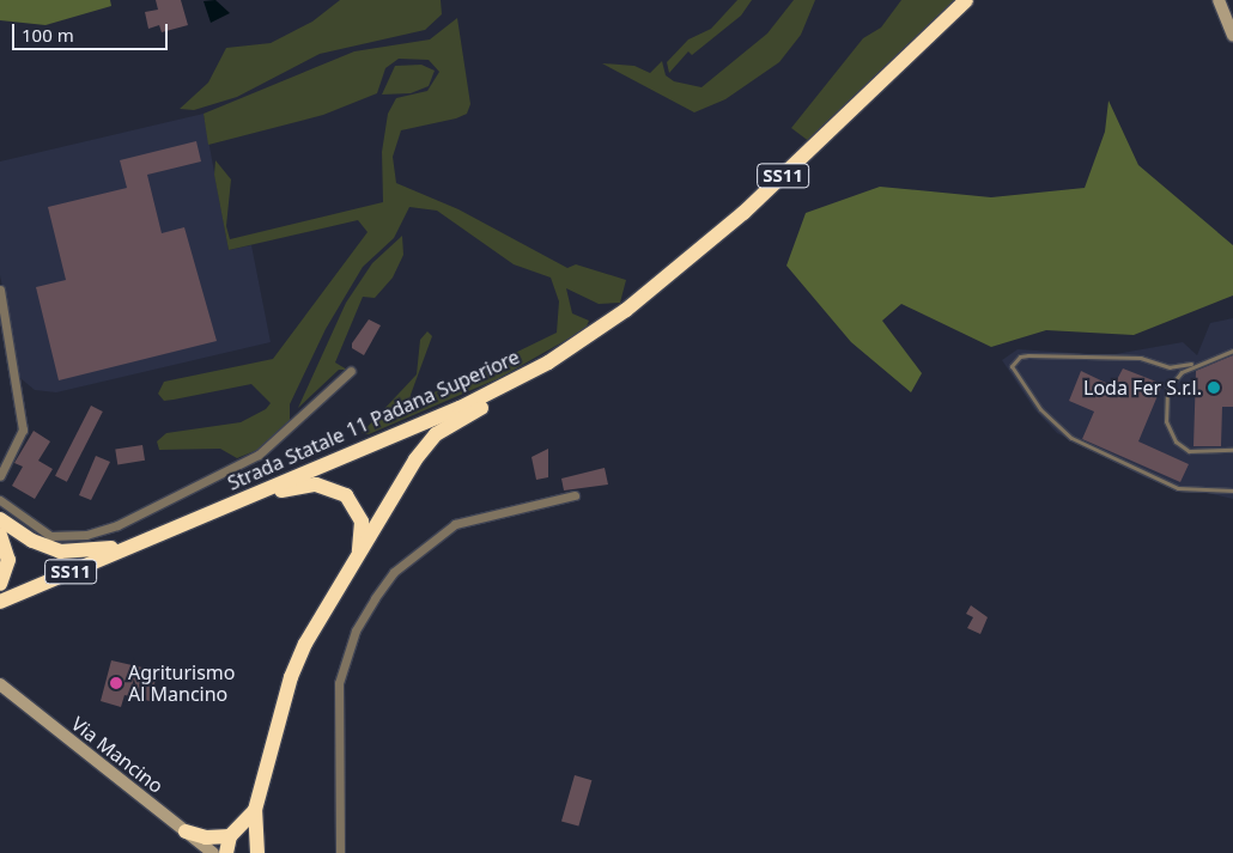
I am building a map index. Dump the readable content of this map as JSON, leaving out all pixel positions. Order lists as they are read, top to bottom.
{
  "streets": {
    "highway": ["SS11", "Strada Statale 11 Padana Superiore"],
    "main road": ["Via Mancino"]
  },
  "places": ["Loda Fer S.r.l.", "Agriturismo Al Mancino"],
  "scale_bar": "100 m"
}
